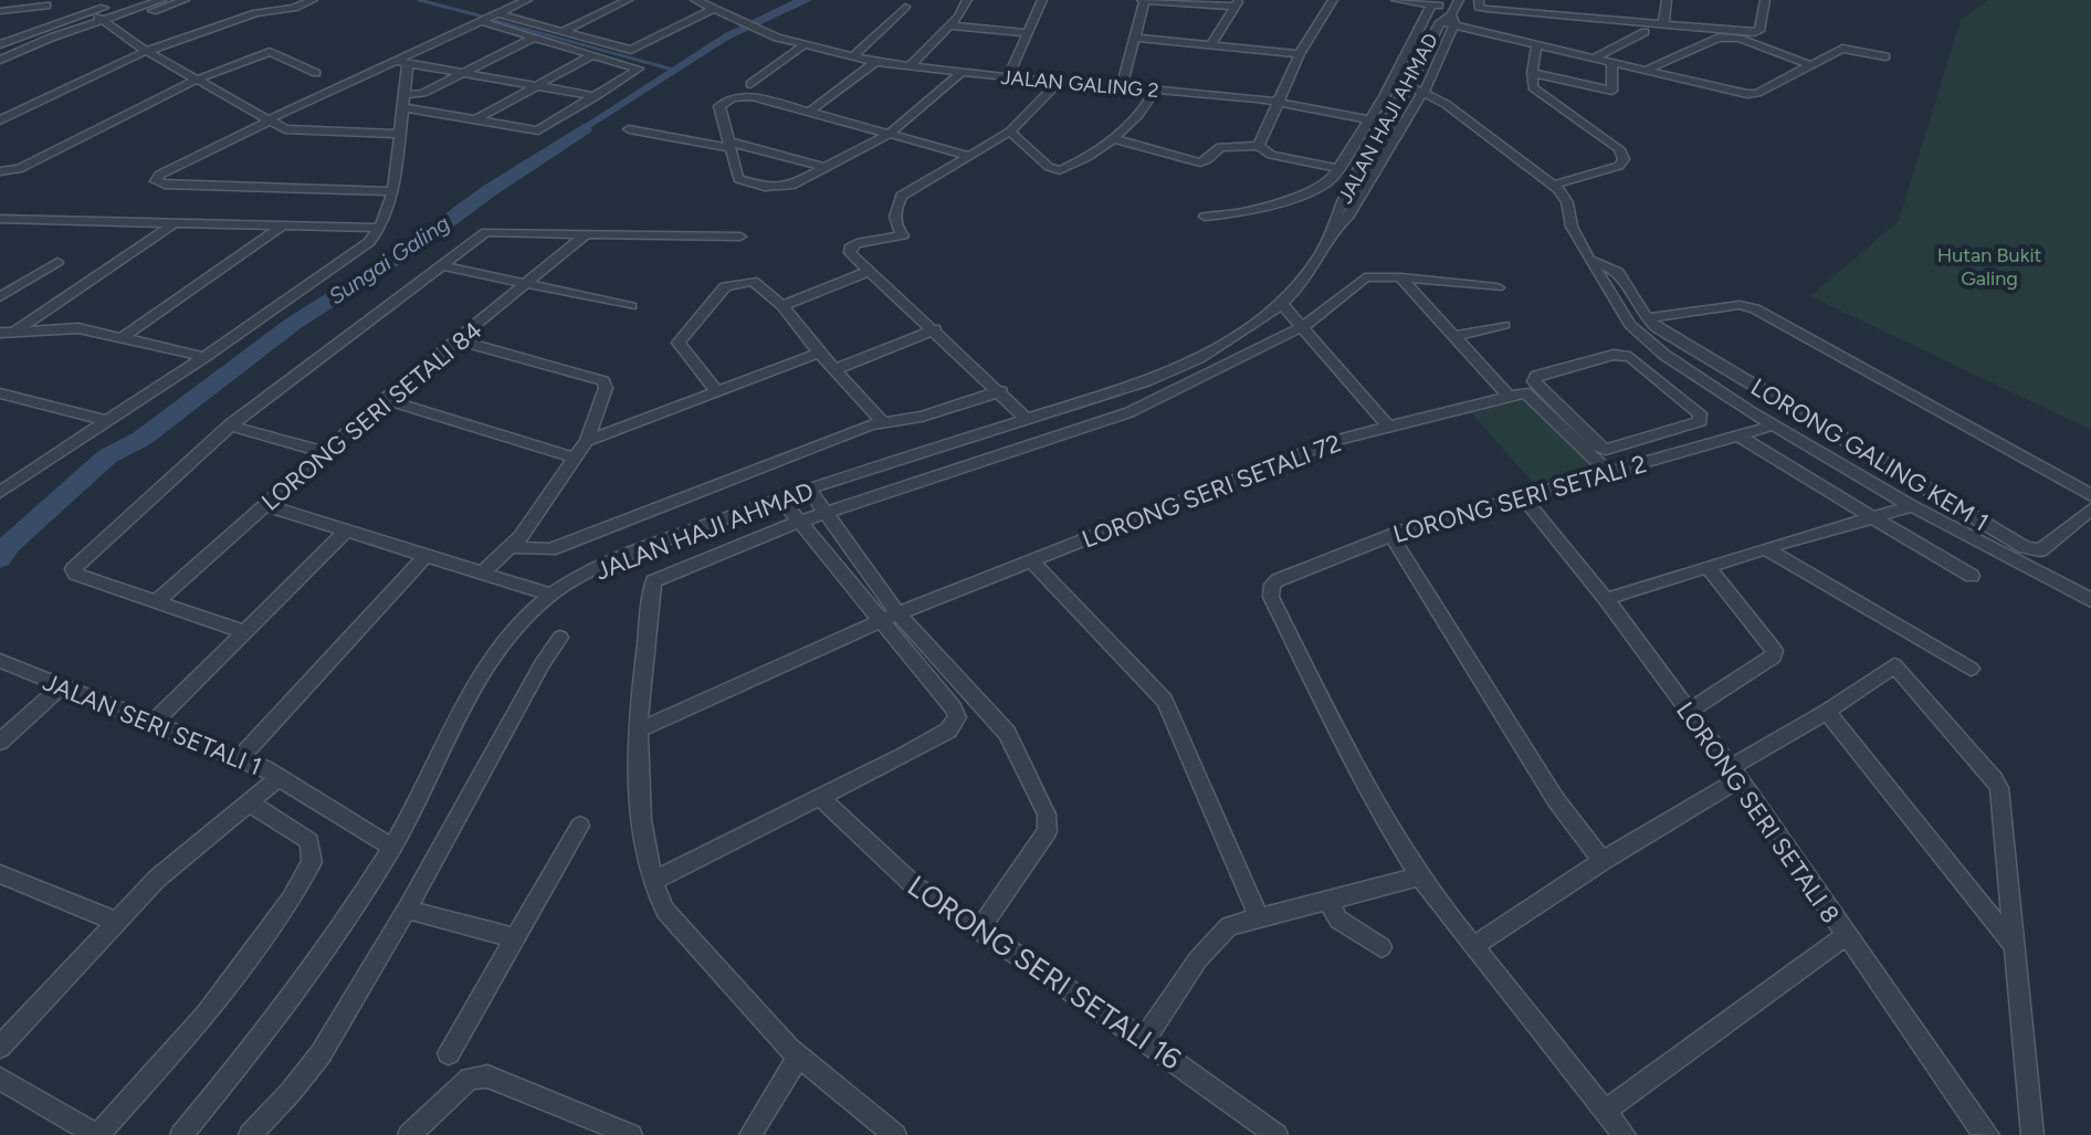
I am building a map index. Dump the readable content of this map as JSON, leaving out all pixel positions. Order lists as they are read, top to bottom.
{
  "streets": {
    "street": [
      "JALAN GALING 2",
      "JALAN HAJI AHMAD",
      "LORONG SERI SETALI 84",
      "LORONG GALING KEM 1",
      "LORONG SERI SETALI 72",
      "LORONG SERI SETALI 2",
      "JALAN SERI SETALI 1",
      "LORONG SERI SETALI 8",
      "LORONG SERI SETALI 16"
    ]
  },
  "crossings": [
    ["JALAN HAJI AHMAD", "JALAN SERI SETALI 1"],
    ["LORONG SERI SETALI 72", "LORONG SERI SETALI 2"],
    ["LORONG SERI SETALI 2", "LORONG SERI SETALI 8"]
  ],
  "water": ["Sungai Galing"],
  "parks": ["Hutan Bukit Galing"]
}
